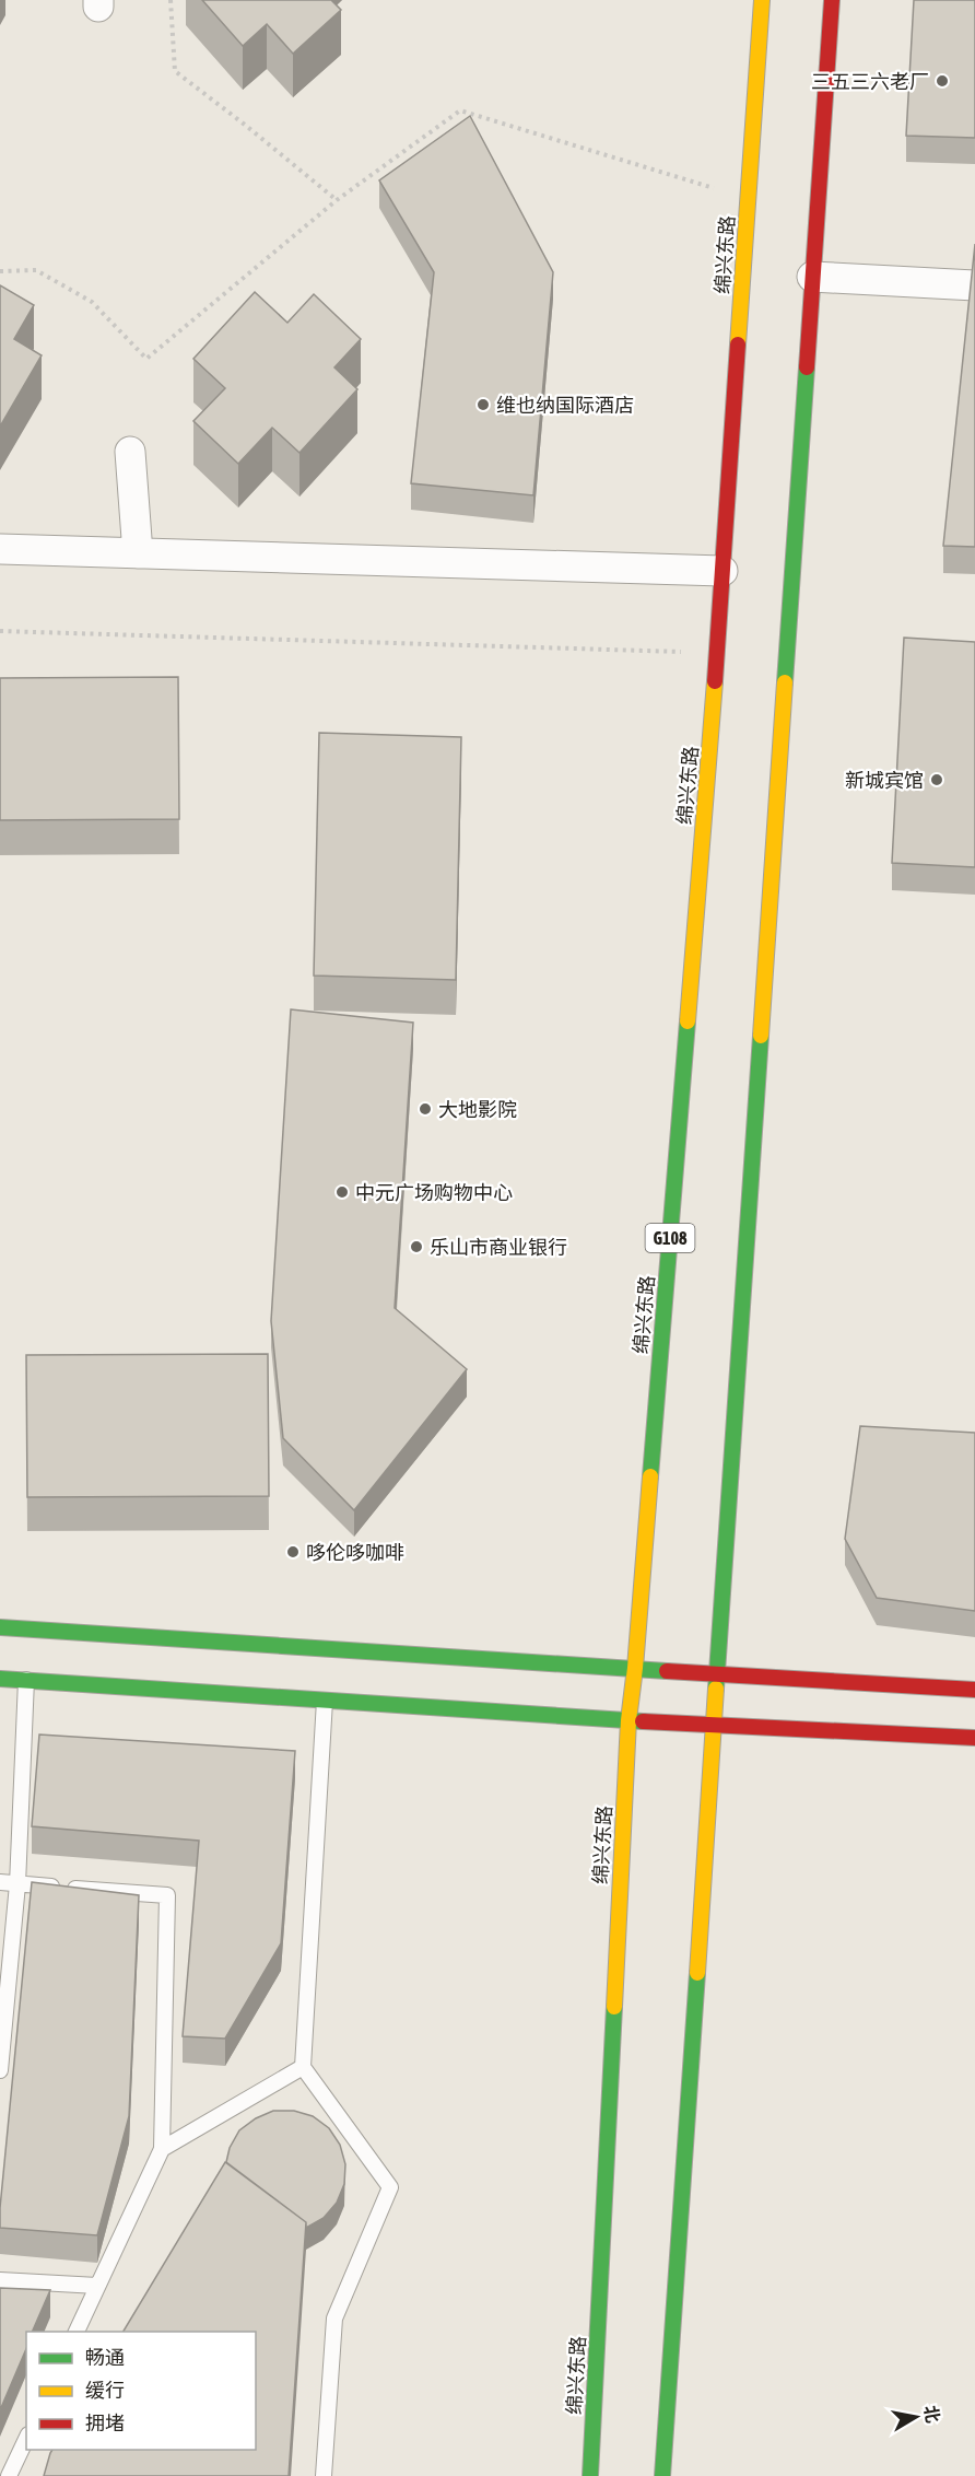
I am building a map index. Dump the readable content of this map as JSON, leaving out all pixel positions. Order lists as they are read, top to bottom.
{
  "streets": {
    "main road": ["绵兴东路", "G108"]
  },
  "places": [
    "三五三六老厂",
    "维也纳国际酒店",
    "新城宾馆",
    "大地影院",
    "中元广场购物中心",
    "乐山市商业银行",
    "哆伦哆咖啡"
  ],
  "legend": ["畅通", "缓行", "拥堵"],
  "north": "right"
}
